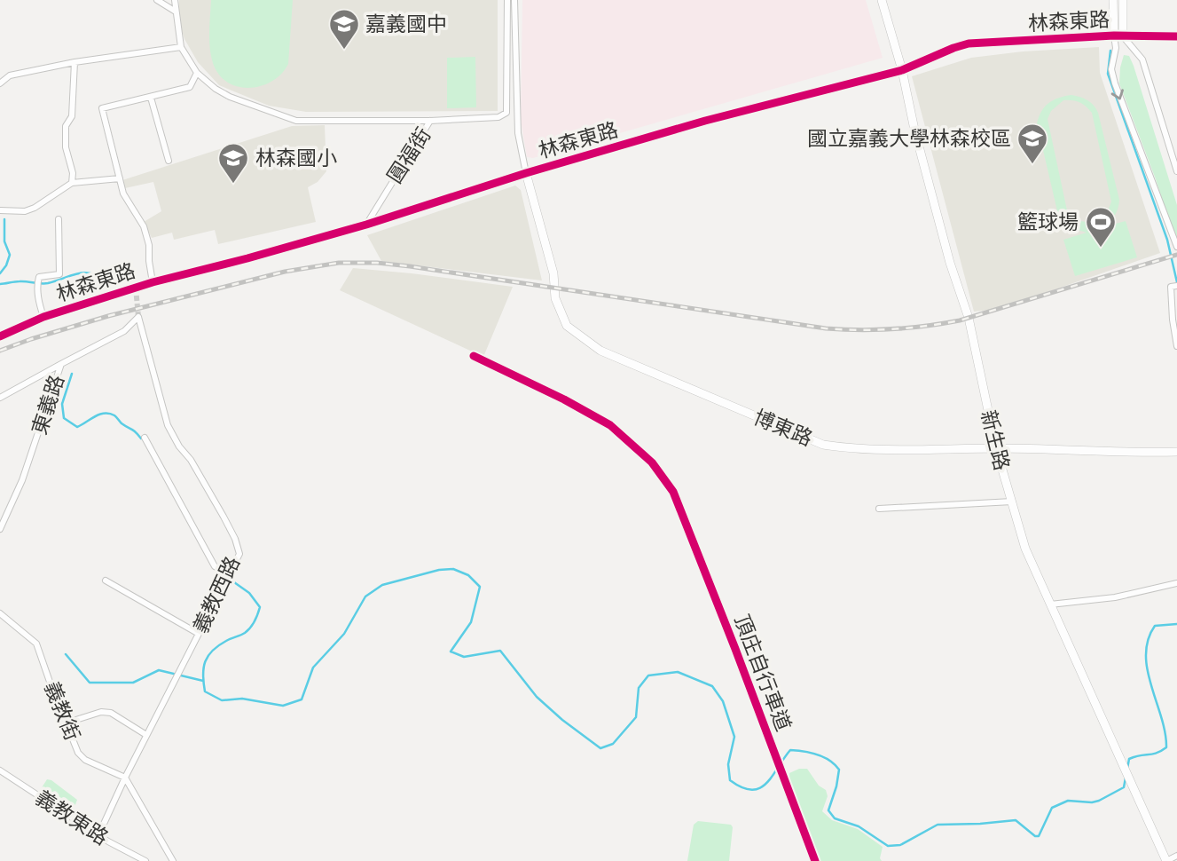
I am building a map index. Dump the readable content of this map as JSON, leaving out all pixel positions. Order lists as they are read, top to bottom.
{
  "streets": {
    "street": [
      "林森東路",
      "圓福街",
      "東義路",
      "博東路",
      "新生路",
      "義教西路",
      "義教街",
      "義教東路"
    ],
    "cycle path": ["頂庄自行車道"]
  },
  "crossings": [
    ["林森東路", "圓福街"],
    ["林森東路", "博東路"],
    ["林森東路", "新生路"],
    ["東義路", "義教西路"],
    ["博東路", "新生路"],
    ["義教西路", "義教街"],
    ["義教西路", "義教東路"]
  ],
  "places": {
    "school or university": ["嘉義國中", "國立嘉義大學林森校區", "林森國小"],
    "sports": ["籃球場"]
  }
}
